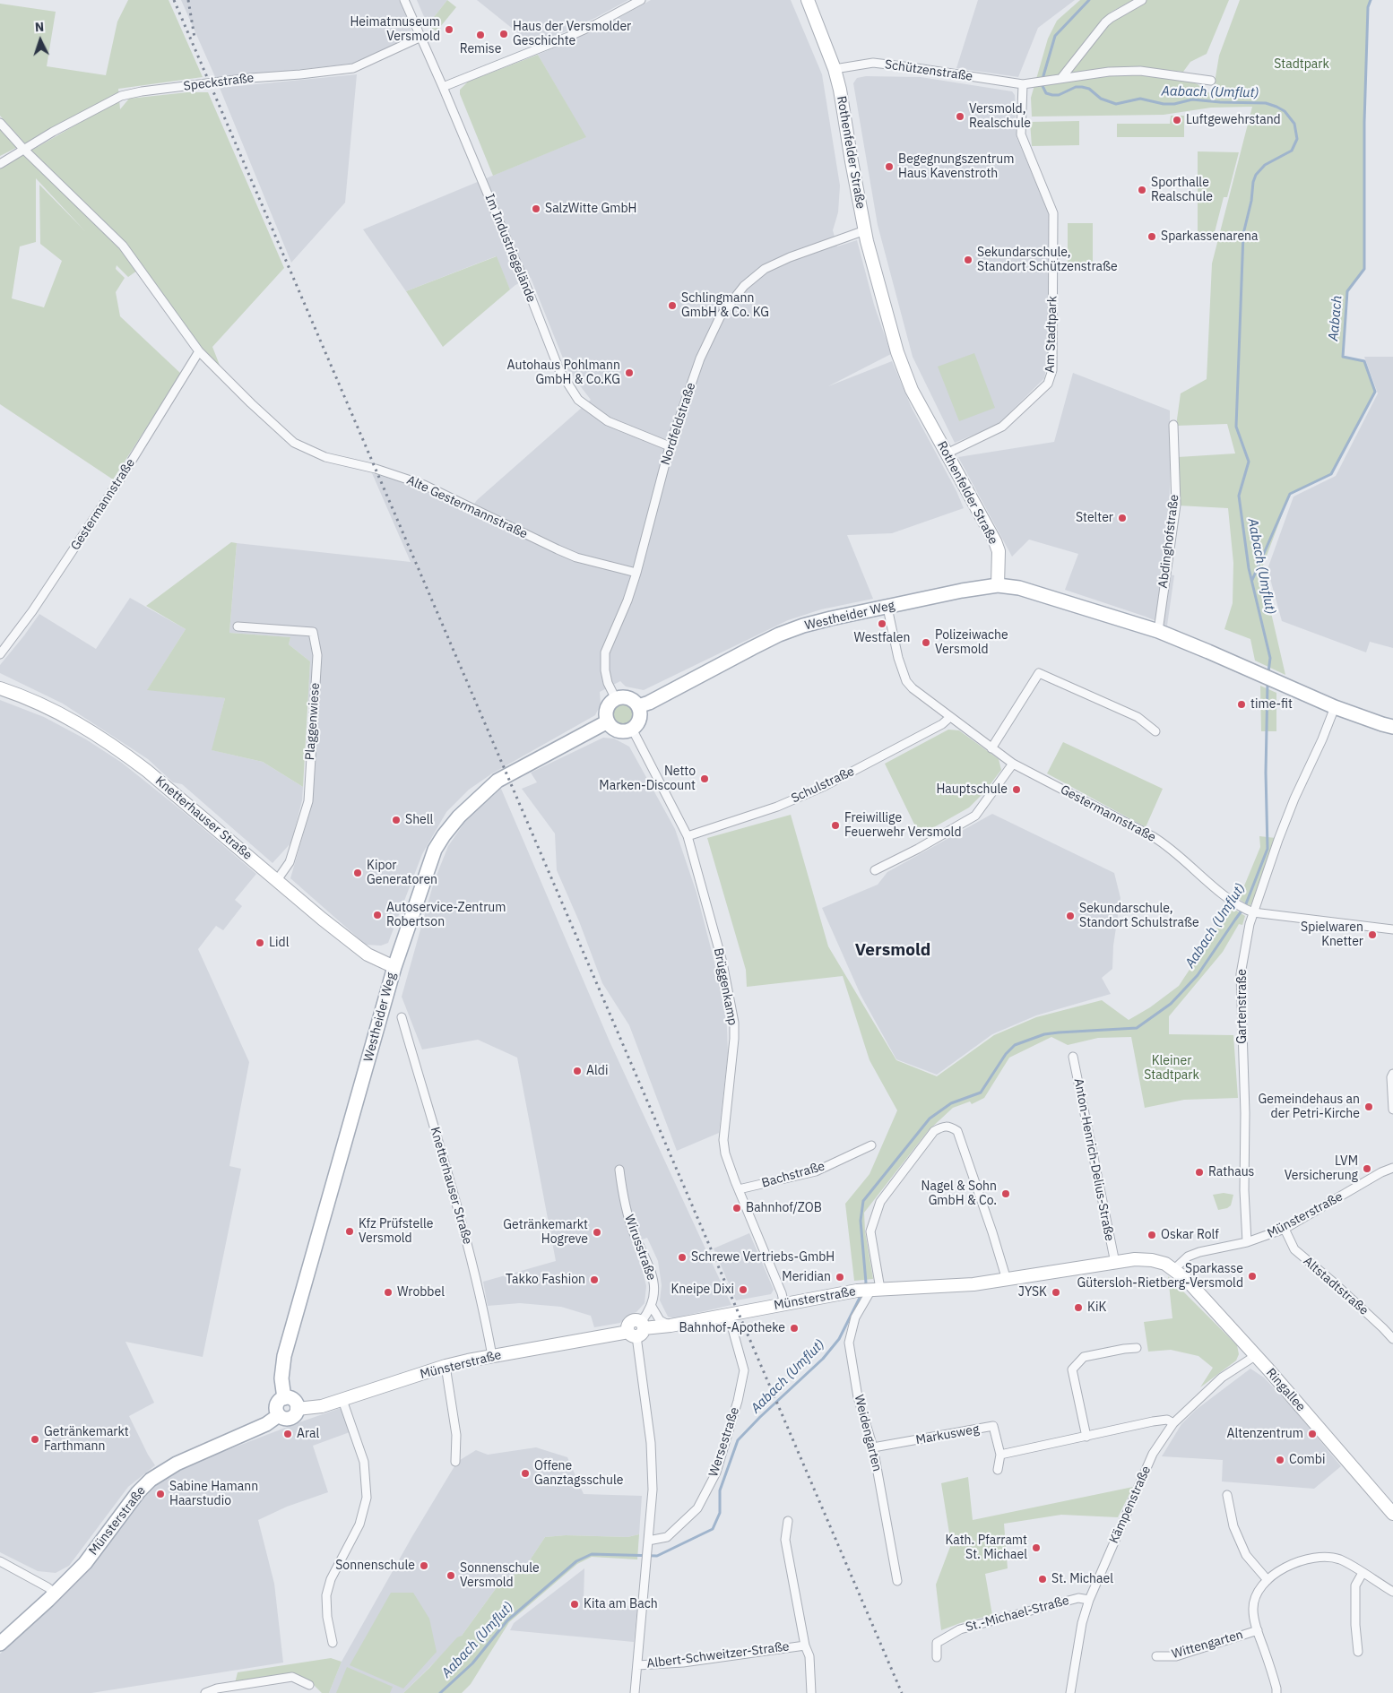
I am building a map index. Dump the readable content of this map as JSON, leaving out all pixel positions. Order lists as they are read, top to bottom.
{
  "streets": {
    "main road": ["Westheider Weg", "Münsterstraße"],
    "street": [
      "Schützenstraße",
      "Speckstraße",
      "Rothenfelder Straße",
      "Im Industriegelände",
      "Am Stadtpark",
      "Nordfeldstraße",
      "Gestermannstraße",
      "Alte Gestermannstraße",
      "Abdinghofstraße",
      "Plaggenwiese",
      "Schulstraße",
      "Knetterhauser Straße",
      "Brüggenkamp",
      "Gartenstraße",
      "Anton-Henrich-Delius-Straße",
      "Bachstraße",
      "Wirusstraße",
      "Altstadtstraße",
      "Ringallee",
      "Weidengarten",
      "Markusweg",
      "Wersestraße",
      "Kämpenstraße",
      "St.-Michael-Straße",
      "Wittengarten",
      "Albert-Schweitzer-Straße"
    ]
  },
  "crossings": [
    ["Schützenstraße", "Rothenfelder Straße"],
    ["Schützenstraße", "Am Stadtpark"],
    ["Speckstraße", "Im Industriegelände"],
    ["Rothenfelder Straße", "Am Stadtpark"],
    ["Rothenfelder Straße", "Nordfeldstraße"],
    ["Rothenfelder Straße", "Westheider Weg"],
    ["Im Industriegelände", "Nordfeldstraße"],
    ["Nordfeldstraße", "Alte Gestermannstraße"],
    ["Nordfeldstraße", "Westheider Weg"],
    ["Nordfeldstraße", "Brüggenkamp"],
    ["Gestermannstraße", "Alte Gestermannstraße"],
    ["Gestermannstraße", "Westheider Weg"],
    ["Gestermannstraße", "Schulstraße"],
    ["Gestermannstraße", "Gartenstraße"],
    ["Westheider Weg", "Knetterhauser Straße"],
    ["Westheider Weg", "Brüggenkamp"],
    ["Westheider Weg", "Münsterstraße"],
    ["Plaggenwiese", "Knetterhauser Straße"],
    ["Schulstraße", "Brüggenkamp"],
    ["Knetterhauser Straße", "Münsterstraße"],
    ["Brüggenkamp", "Bachstraße"],
    ["Brüggenkamp", "Münsterstraße"],
    ["Gartenstraße", "Münsterstraße"],
    ["Anton-Henrich-Delius-Straße", "Münsterstraße"],
    ["Münsterstraße", "Wirusstraße"],
    ["Münsterstraße", "Altstadtstraße"],
    ["Münsterstraße", "Ringallee"],
    ["Münsterstraße", "Weidengarten"],
    ["Münsterstraße", "Wersestraße"],
    ["Ringallee", "Kämpenstraße"],
    ["Weidengarten", "Markusweg"],
    ["Kämpenstraße", "St.-Michael-Straße"]
  ],
  "districts": ["Versmold"],
  "water": ["Aabach (Umflut)", "Aabach"],
  "parks": ["Stadtpark", "Kleiner Stadtpark"],
  "places": [
    "Heimatmuseum Versmold",
    "Haus der Versmolder Geschichte",
    "Remise",
    "Versmold, Realschule",
    "Luftgewehrstand",
    "Begegnungszentrum Haus Kavenstroth",
    "Sporthalle Realschule",
    "SalzWitte GmbH",
    "Sparkassenarena",
    "Sekundarschule, Standort Schützenstraße",
    "Schlingmann GmbH & Co. KG",
    "Autohaus Pohlmann GmbH & Co.KG",
    "Stelter",
    "Westfalen",
    "Polizeiwache Versmold",
    "time-fit",
    "Netto Marken-Discount",
    "Hauptschule",
    "Shell",
    "Freiwillige Feuerwehr Versmold",
    "Kipor Generatoren",
    "Autoservice-Zentrum Robertson",
    "Sekundarschule, Standort Schulstraße",
    "Spielwaren Knetter",
    "Lidl",
    "Aldi",
    "Gemeindehaus an der Petri-Kirche",
    "LVM Versicherung",
    "Rathaus",
    "Nagel & Sohn GmbH & Co.",
    "Bahnhof/ZOB",
    "Kfz Prüfstelle Versmold",
    "Getränkemarkt Hogreve",
    "Oskar Rolf",
    "Schrewe Vertriebs-GmbH",
    "Sparkasse Gütersloh-Rietberg-Versmold",
    "Meridian",
    "Takko Fashion",
    "Kneipe Dixi",
    "Wrobbel",
    "JYSK",
    "KiK",
    "Bahnhof-Apotheke",
    "Aral",
    "Altenzentrum",
    "Getränkemarkt Farthmann",
    "Combi",
    "Offene Ganztagsschule",
    "Sabine Hamann Haarstudio",
    "Kath. Pfarramt St. Michael",
    "Sonnenschule",
    "Sonnenschule Versmold",
    "St. Michael",
    "Kita am Bach"
  ],
  "north": "top"
}
